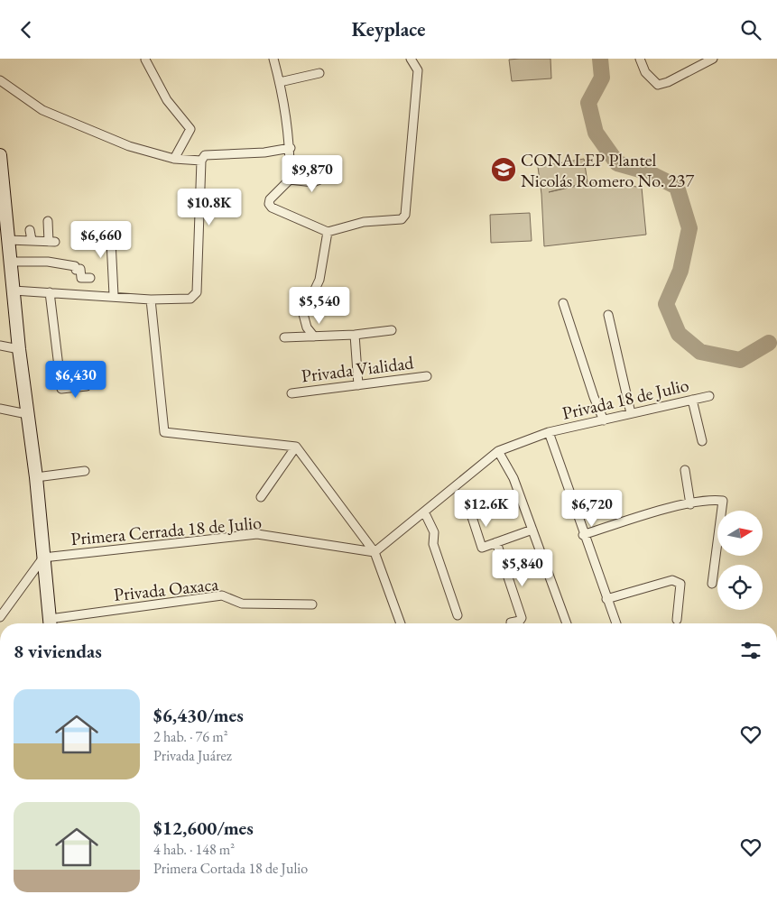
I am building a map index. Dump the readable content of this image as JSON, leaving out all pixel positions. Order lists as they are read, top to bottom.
{
  "streets": {
    "street": [
      "Privada Vialidad",
      "Privada 18 de Julio",
      "Primera Cerrada 18 de Julio",
      "Privada Oaxaca"
    ]
  },
  "places": {
    "school or university": ["CONALEP Plantel Nicolás Romero No. 237"]
  },
  "north": "right",
  "page": {
    "header": "Keyplace",
    "price": [
      "$9,870",
      "$10.8K",
      "$6,660",
      "$5,540",
      "$6,430",
      "$12.6K",
      "$6,720",
      "$5,840"
    ],
    "heading": "8 viviendas",
    "list": [
      {
        "name": "$6,430/mes",
        "note": "2 hab. · 76 m² · Privada Juárez"
      },
      {
        "name": "$12,600/mes",
        "note": "4 hab. · 148 m² · Primera Cortada 18 de Julio"
      }
    ]
  }
}
